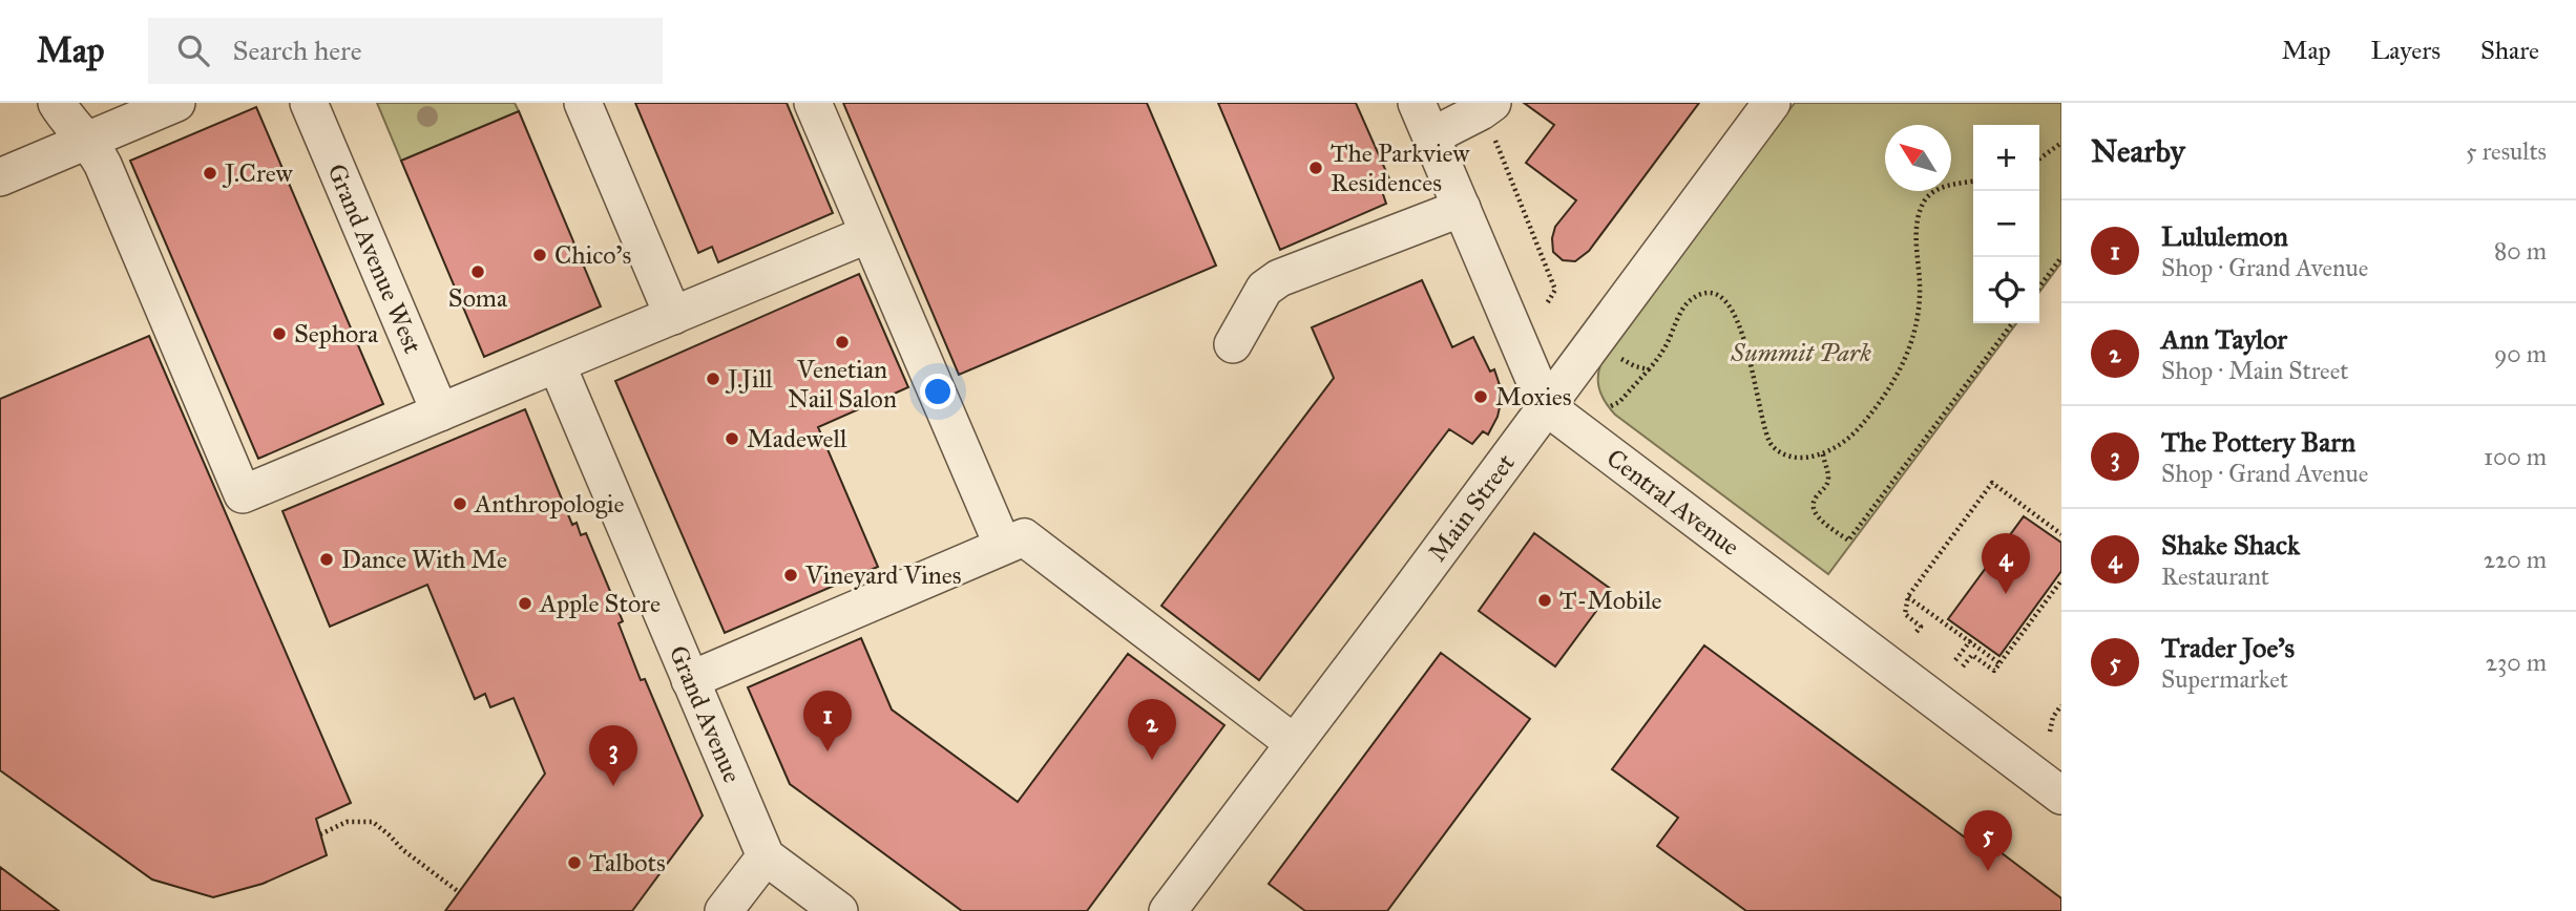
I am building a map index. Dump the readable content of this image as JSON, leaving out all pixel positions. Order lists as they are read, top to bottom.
{
  "streets": {
    "street": [
      "Grand Avenue West",
      "Central Avenue",
      "Main Street",
      "Grand Avenue"
    ]
  },
  "crossings": [
    ["Central Avenue", "Main Street"]
  ],
  "parks": ["Summit Park"],
  "places": [
    "The Parkview Residences",
    "J.Crew",
    "Chico's",
    "Soma",
    "Sephora",
    "Venetian Nail Salon",
    "J.Jill",
    "Moxies",
    "Madewell",
    "Anthropologie",
    "Dance With Me",
    "Vineyard Vines",
    "T-Mobile",
    "Apple Store",
    "Talbots"
  ],
  "north": "top left",
  "page": {
    "header": "Map",
    "search": "Search here",
    "nav": ["Map", "Layers", "Share"],
    "heading": ["Nearby", "5 results"],
    "map_buttons": ["+", "−"],
    "list": [
      {
        "mark": "1",
        "name": "Lululemon",
        "note": "Shop · Grand Avenue",
        "value": "80 m"
      },
      {
        "mark": "2",
        "name": "Ann Taylor",
        "note": "Shop · Main Street",
        "value": "90 m"
      },
      {
        "mark": "3",
        "name": "The Pottery Barn",
        "note": "Shop · Grand Avenue",
        "value": "100 m"
      },
      {
        "mark": "4",
        "name": "Shake Shack",
        "note": "Restaurant",
        "value": "220 m"
      },
      {
        "mark": "5",
        "name": "Trader Joe's",
        "note": "Supermarket",
        "value": "230 m"
      }
    ],
    "pins": [
      "4",
      "1",
      "2",
      "3",
      "5"
    ]
  }
}
